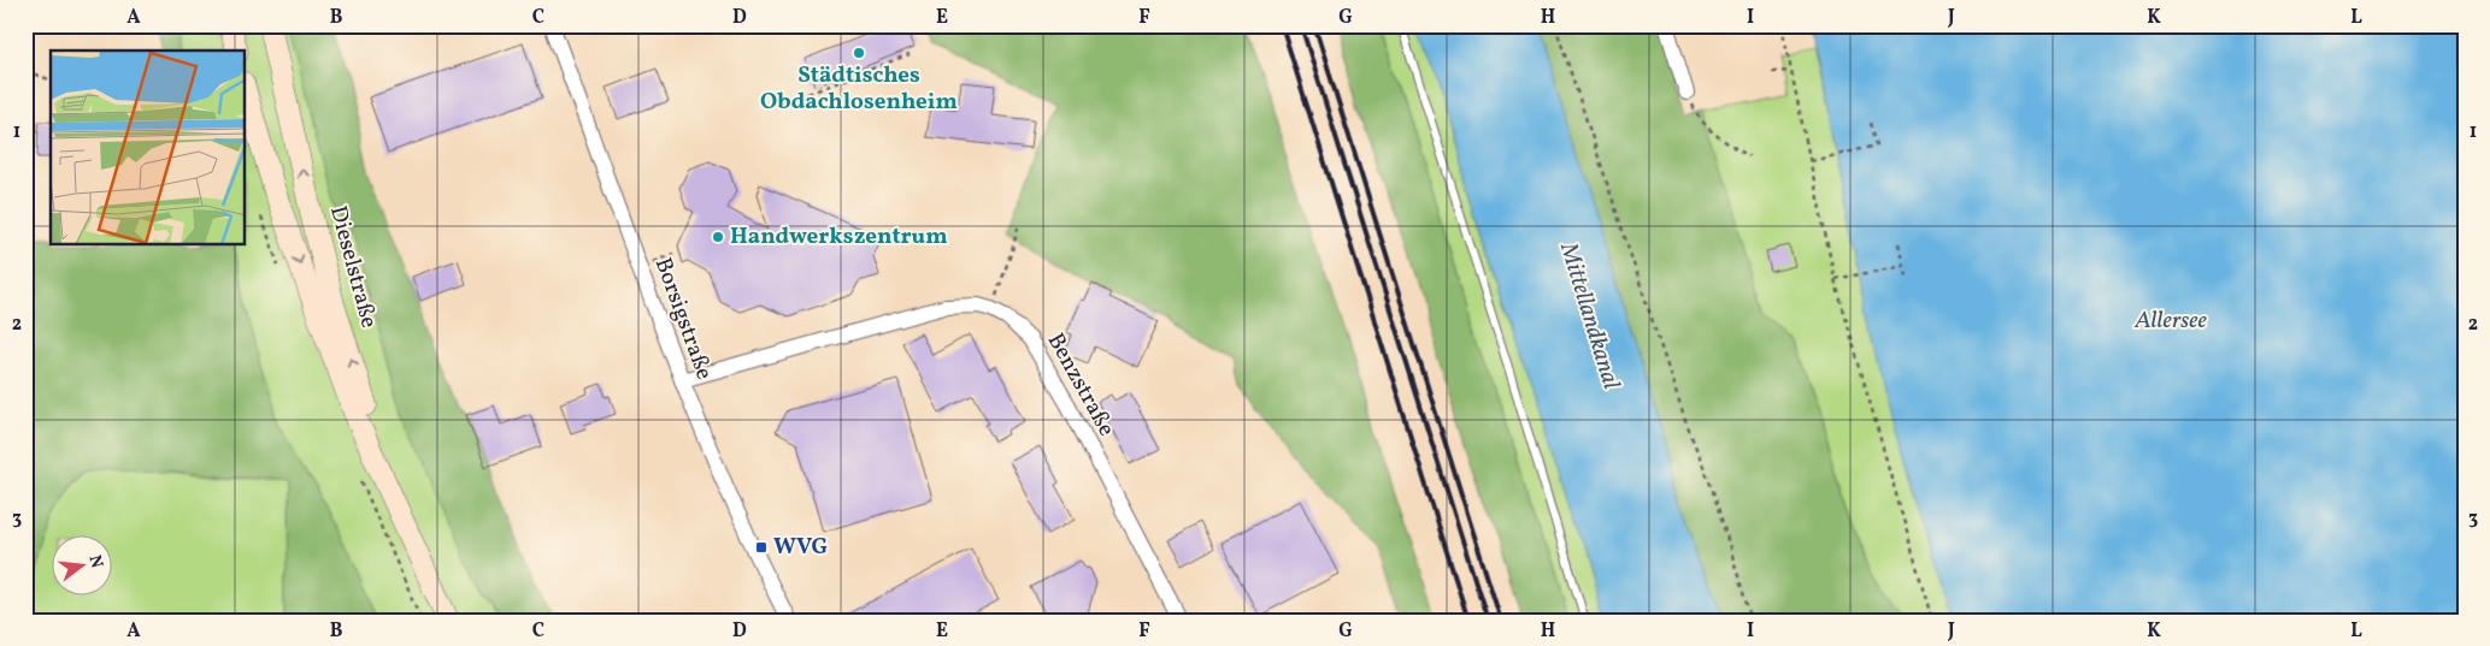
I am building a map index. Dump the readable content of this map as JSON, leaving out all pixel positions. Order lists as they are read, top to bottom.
{
  "streets": {
    "main road": ["Dieselstraße"],
    "street": ["Borsigstraße", "Benzstraße"]
  },
  "crossings": [
    ["Borsigstraße", "Benzstraße"]
  ],
  "water": ["Mittellandkanal", "Allersee"],
  "places": {
    "other": ["Städtisches Obdachlosenheim", "Handwerkszentrum"],
    "transit": ["WVG"]
  },
  "north": "right",
  "grid": {
    "columns": [
      "A",
      "B",
      "C",
      "D",
      "E",
      "F",
      "G",
      "H",
      "I",
      "J",
      "K",
      "L"
    ],
    "rows": ["1", "2", "3"]
  }
}
